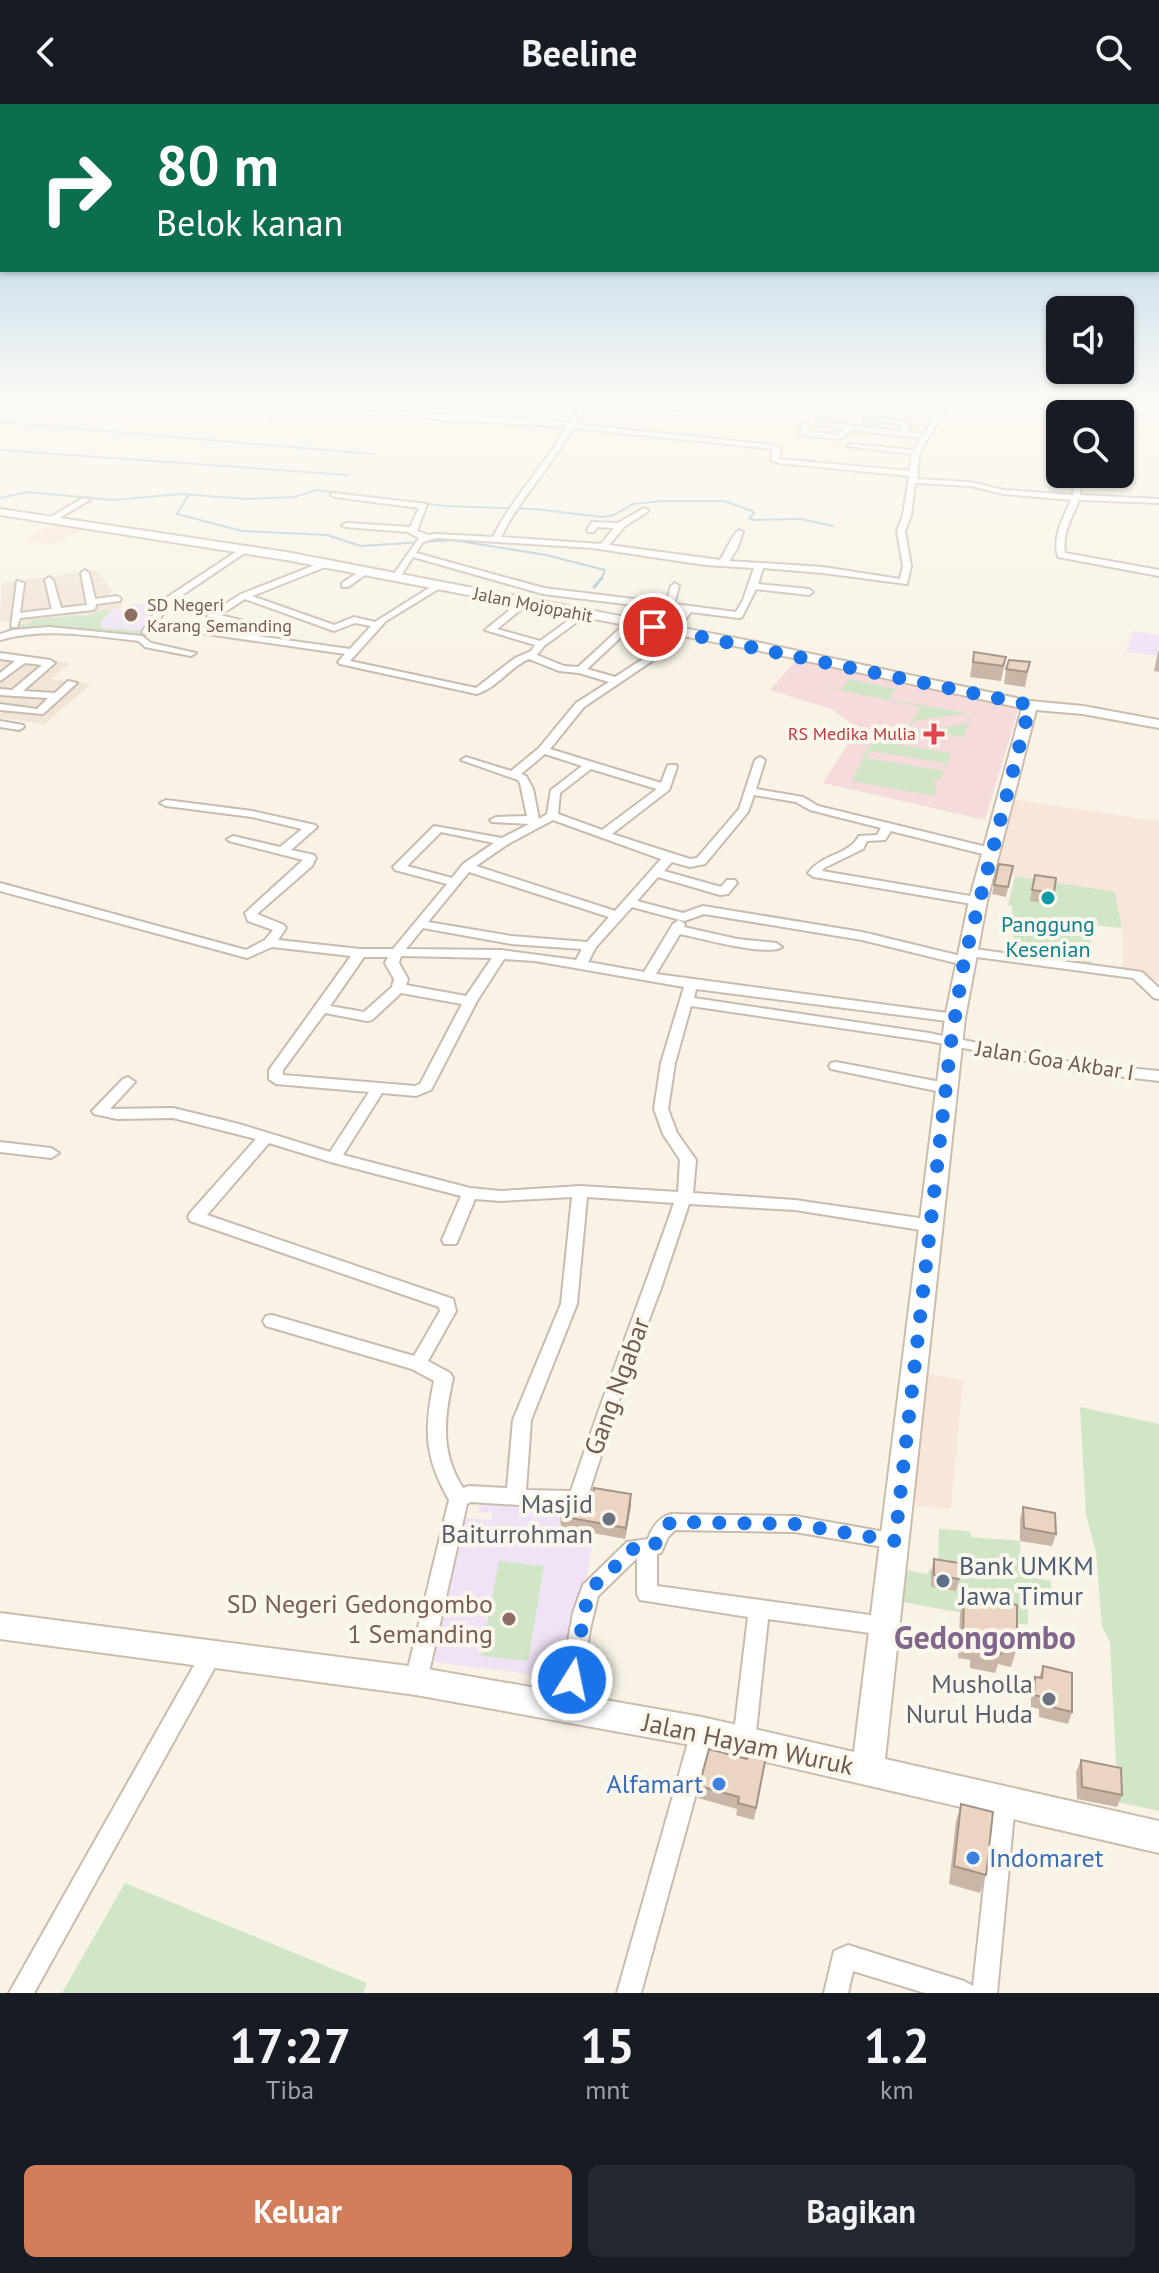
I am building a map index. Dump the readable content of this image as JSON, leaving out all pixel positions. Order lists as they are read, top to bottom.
{
  "streets": {
    "street": [
      "Jalan Mojopahit",
      "Jalan Goa Akbar I",
      "Gang Ngabar",
      "Jalan Hayam Wuruk"
    ]
  },
  "districts": ["Gedongombo"],
  "places": {
    "other": [
      "SD Negeri Karang Semanding",
      "Panggung Kesenian",
      "Masjid Baiturrohman",
      "Bank UMKM Jawa Timur",
      "SD Negeri Gedongombo 1 Semanding",
      "Musholla Nurul Huda",
      "Alfamart",
      "Indomaret"
    ],
    "health": ["RS Medika Mulia"]
  },
  "page": {
    "header": "Beeline",
    "turn": ["80 m", "Belok kanan"],
    "eta": [
      "17:27",
      "Tiba",
      "15",
      "mnt",
      "1.2",
      "km"
    ],
    "buttons": ["Keluar", "Bagikan"]
  }
}
